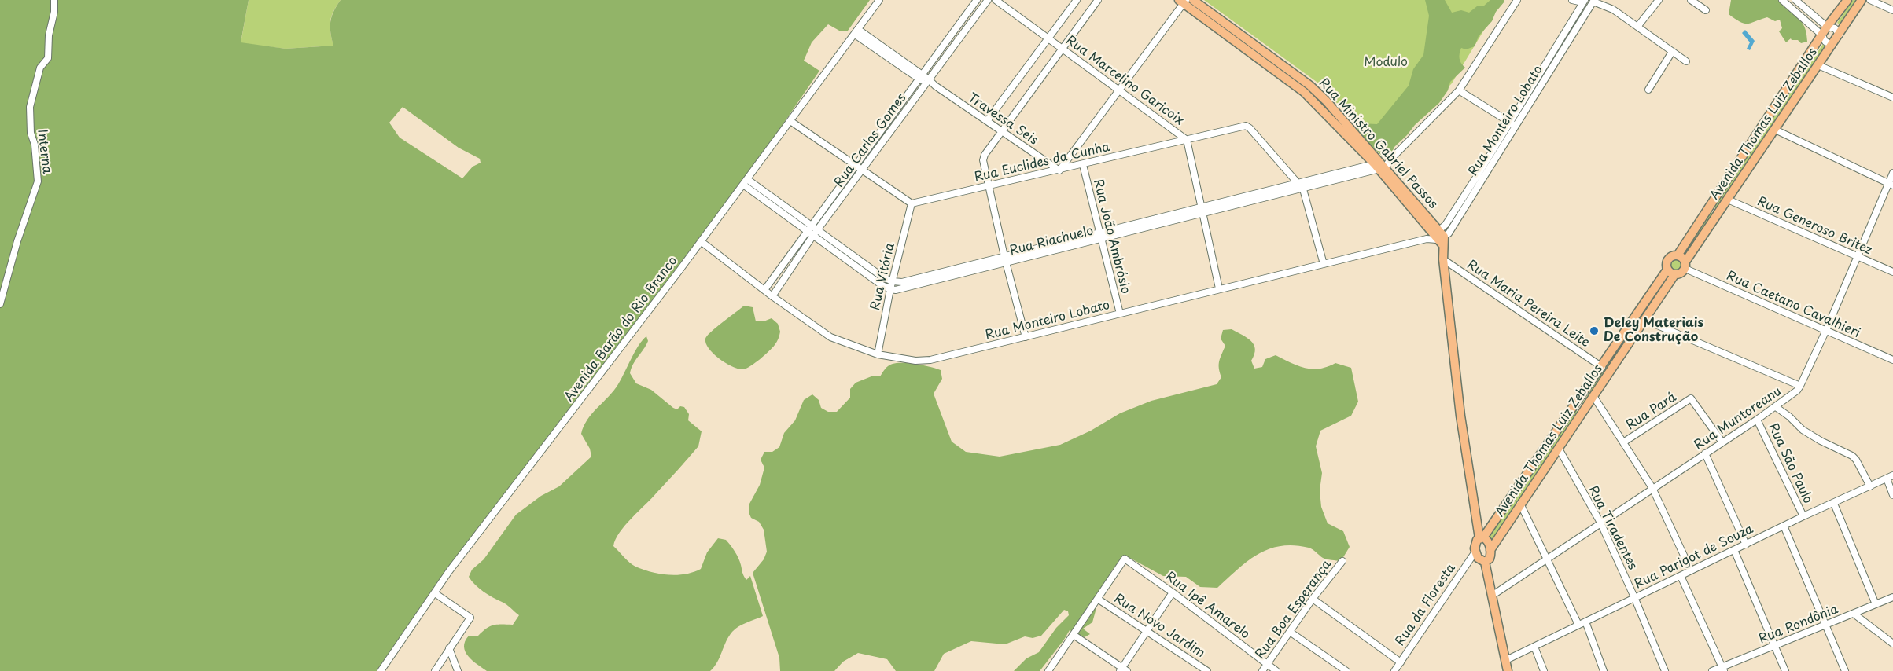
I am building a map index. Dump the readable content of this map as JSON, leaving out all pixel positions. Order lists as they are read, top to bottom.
{
  "streets": {
    "main road": ["Avenida Thomas Luiz Zeballos", "Rua Ministro Gabriel Passos"],
    "street": [
      "Rua Marcelino Garicoix",
      "Travessa Seis",
      "Rua Monteiro Lobato",
      "Rua Carlos Gomes",
      "Interna",
      "Rua Euclides da Cunha",
      "Rua Generoso Britez",
      "Rua João Ambrósio",
      "Rua Riachuelo",
      "Rua Vitória",
      "Rua Maria Pereira Leite",
      "Rua Caetano Cavalhieri",
      "Avenida Barão do Rio Branco",
      "Rua Pará",
      "Rua Muntoreanu",
      "Rua São Paulo",
      "Rua Tiradentes",
      "Rua Parigot de Souza",
      "Rua da Floresta",
      "Rua Ipê Amarelo",
      "Rua Boa Esperança",
      "Rua Rondônia",
      "Rua Novo Jardim"
    ]
  },
  "crossings": [
    ["Rua Marcelino Garicoix", "Rua Monteiro Lobato"],
    ["Rua Marcelino Garicoix", "Rua Euclides da Cunha"],
    ["Rua Marcelino Garicoix", "Rua Riachuelo"],
    ["Travessa Seis", "Rua Carlos Gomes"],
    ["Travessa Seis", "Rua Euclides da Cunha"],
    ["Travessa Seis", "Avenida Barão do Rio Branco"],
    ["Rua Monteiro Lobato", "Rua Carlos Gomes"],
    ["Rua Monteiro Lobato", "Rua Ministro Gabriel Passos"],
    ["Rua Monteiro Lobato", "Rua João Ambrósio"],
    ["Rua Monteiro Lobato", "Rua Vitória"],
    ["Rua Monteiro Lobato", "Avenida Barão do Rio Branco"],
    ["Avenida Thomas Luiz Zeballos", "Rua Generoso Britez"],
    ["Avenida Thomas Luiz Zeballos", "Rua Maria Pereira Leite"],
    ["Avenida Thomas Luiz Zeballos", "Rua Caetano Cavalhieri"],
    ["Avenida Thomas Luiz Zeballos", "Rua Tiradentes"],
    ["Avenida Thomas Luiz Zeballos", "Rua da Floresta"],
    ["Rua Ministro Gabriel Passos", "Rua Riachuelo"],
    ["Rua Euclides da Cunha", "Rua João Ambrósio"],
    ["Rua Euclides da Cunha", "Rua Riachuelo"],
    ["Rua Euclides da Cunha", "Rua Vitória"],
    ["Rua Generoso Britez", "Rua Muntoreanu"],
    ["Rua João Ambrósio", "Rua Riachuelo"],
    ["Rua Riachuelo", "Rua Vitória"],
    ["Rua Caetano Cavalhieri", "Rua Muntoreanu"],
    ["Rua Pará", "Rua Muntoreanu"],
    ["Rua Muntoreanu", "Rua São Paulo"],
    ["Rua Muntoreanu", "Rua Tiradentes"],
    ["Rua São Paulo", "Rua Parigot de Souza"],
    ["Rua Tiradentes", "Rua Parigot de Souza"],
    ["Rua Ipê Amarelo", "Rua Boa Esperança"],
    ["Rua Ipê Amarelo", "Rua Novo Jardim"]
  ],
  "parks": ["Modulo"],
  "places": ["Deley Materiais De Construção"]
}
